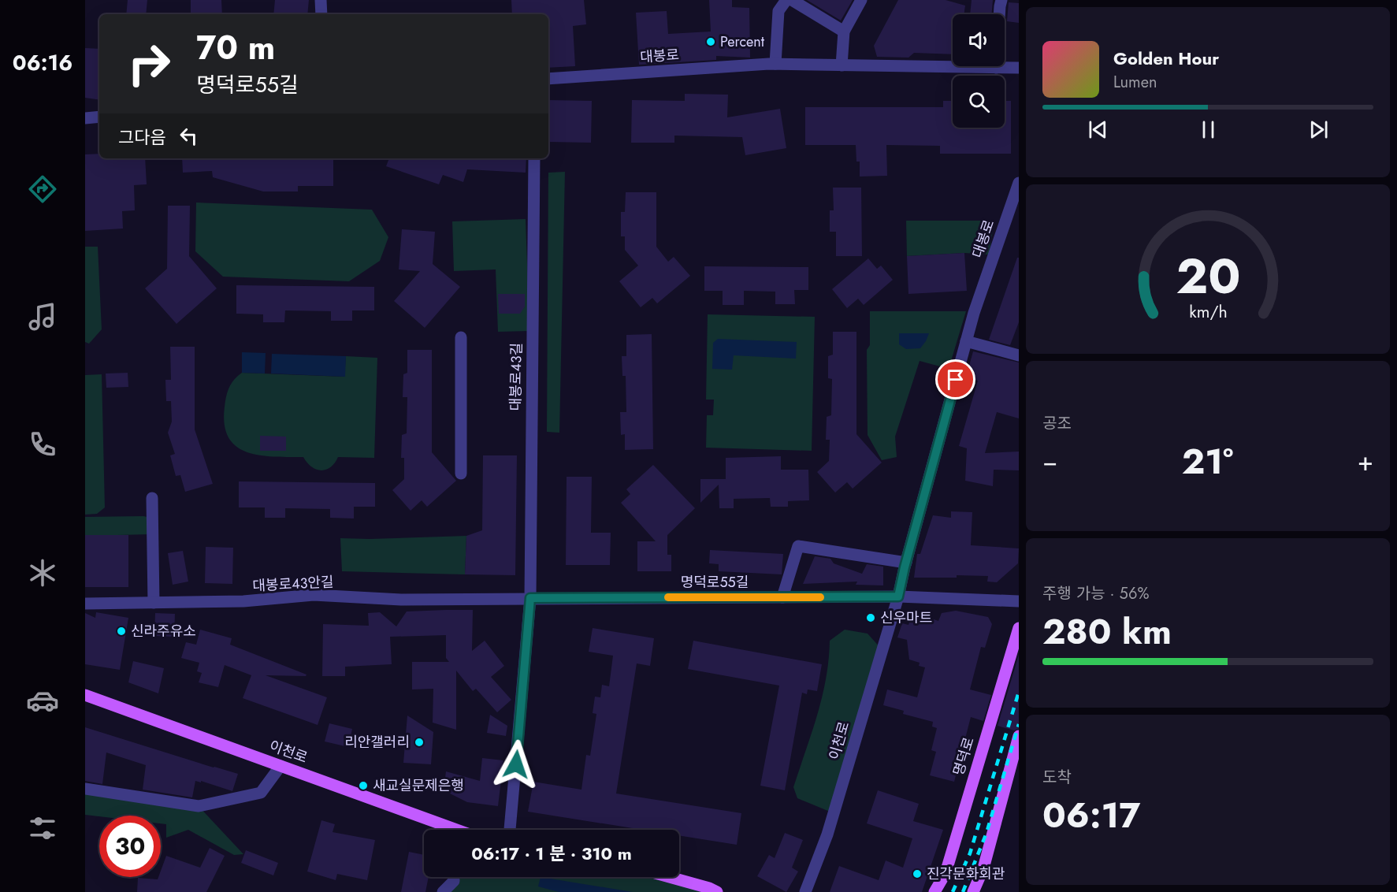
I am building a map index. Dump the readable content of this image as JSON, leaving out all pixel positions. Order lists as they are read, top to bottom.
{
  "streets": {
    "main road": ["이천로", "명덕로"],
    "street": [
      "대봉로",
      "대봉로43길",
      "명덕로55길",
      "대봉로43안길"
    ]
  },
  "crossings": [
    ["대봉로43길", "명덕로55길"],
    ["대봉로43길", "대봉로43안길"],
    ["명덕로55길", "대봉로43안길"],
    ["명덕로55길", "이천로"]
  ],
  "places": [
    "Percent",
    "신우마트",
    "신라주유소",
    "리안갤러리",
    "새교실문제은행",
    "진각문화회관"
  ],
  "page": {
    "tabs": "06:16",
    "turn": ["70 m", "명덕로55길"],
    "song": ["Golden Hour", "Lumen"],
    "then": "그다음",
    "tile": [
      "공조",
      ["주행 가능 · 56%", "280 km"],
      ["도착", "06:17"]
    ],
    "heat": ["−", "21°", "+"],
    "limit": "30",
    "trip": "06:17 · 1 분 · 310 m",
    "gauge": ["20", "km/h"]
  }
}
